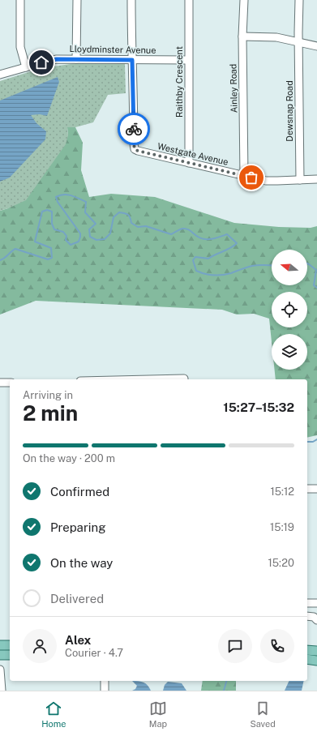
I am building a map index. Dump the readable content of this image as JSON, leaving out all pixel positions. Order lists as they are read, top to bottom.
{
  "streets": {
    "street": [
      "Lloydminster Avenue",
      "Raithby Crescent",
      "Ainley Road",
      "Dewsnap Road",
      "Westgate Avenue"
    ]
  },
  "crossings": [
    ["Lloydminster Avenue", "Raithby Crescent"],
    ["Lloydminster Avenue", "Westgate Avenue"],
    ["Raithby Crescent", "Westgate Avenue"],
    ["Ainley Road", "Westgate Avenue"],
    ["Dewsnap Road", "Westgate Avenue"]
  ],
  "north": "left",
  "page": {
    "heading": ["2 min", "Arriving in", "15:27–15:32"],
    "panel": ["Alex", "Courier · 4.7"],
    "bar": "On the way · 200 m",
    "list": [
      ["Confirmed", "15:12"],
      ["Preparing", "15:19"],
      ["On the way", "15:20"],
      "Delivered"
    ],
    "tabs": ["Home", "Map", "Saved"]
  }
}
